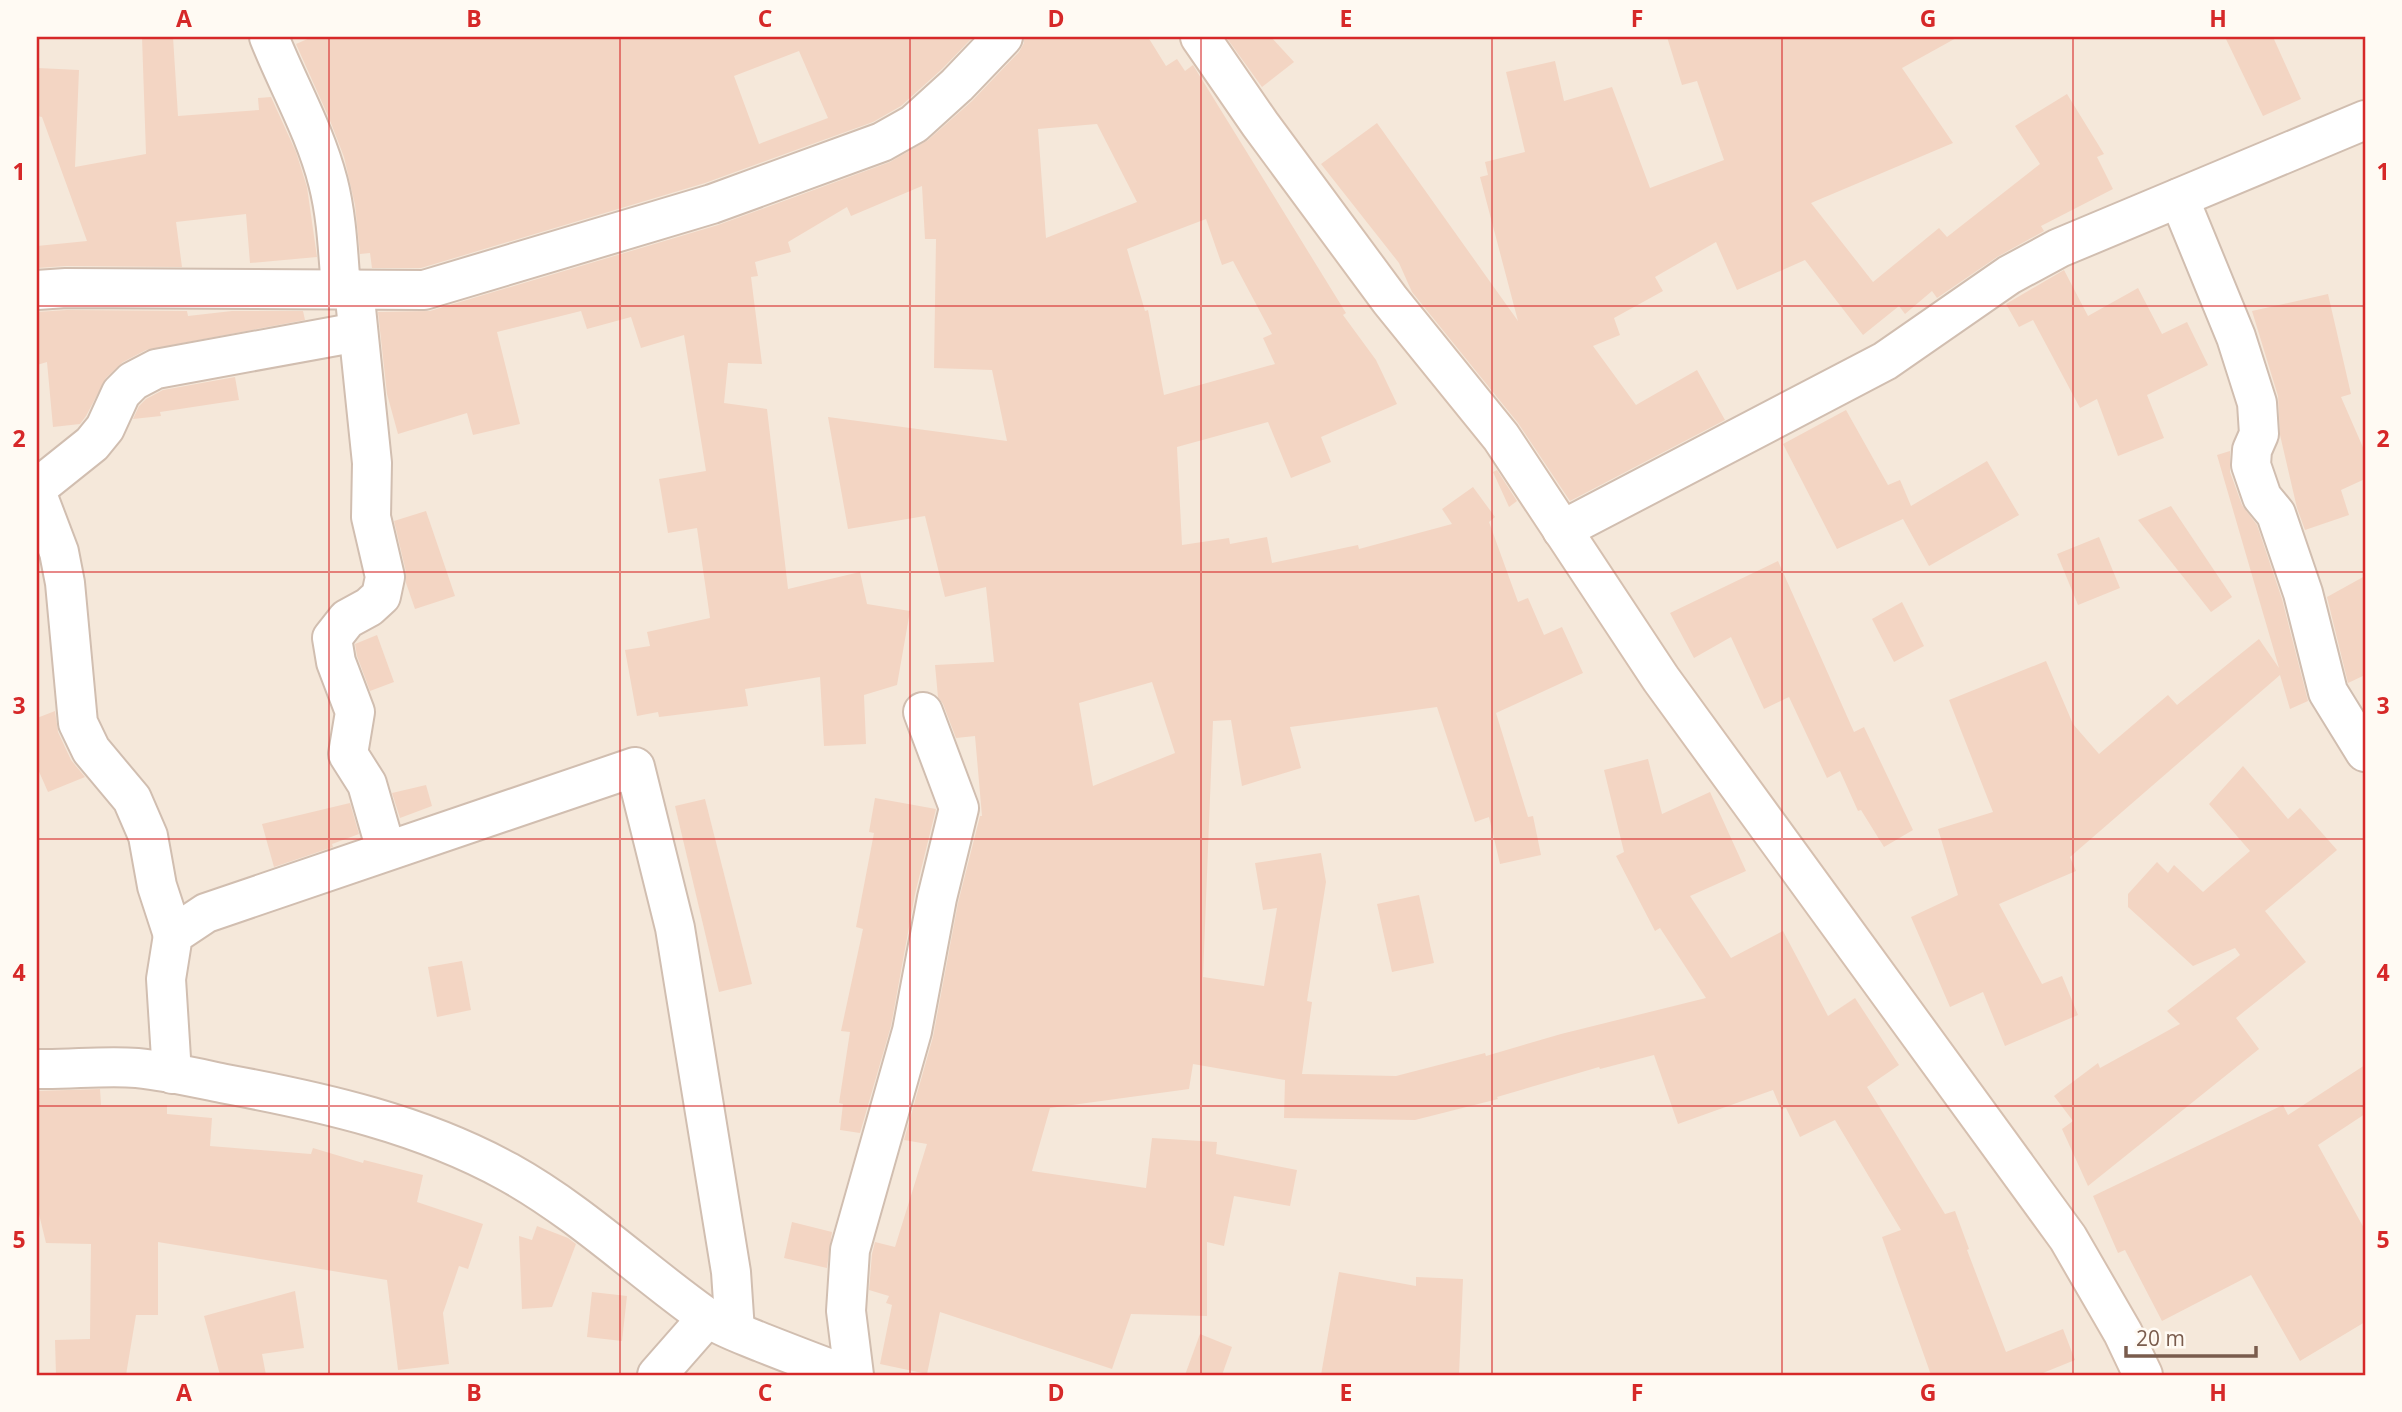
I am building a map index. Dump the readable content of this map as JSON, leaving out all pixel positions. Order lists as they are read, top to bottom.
{
  "scale_bar": "20 m",
  "grid": {
    "columns": [
      "A",
      "B",
      "C",
      "D",
      "E",
      "F",
      "G",
      "H"
    ],
    "rows": [
      "1",
      "2",
      "3",
      "4",
      "5"
    ]
  }
}
